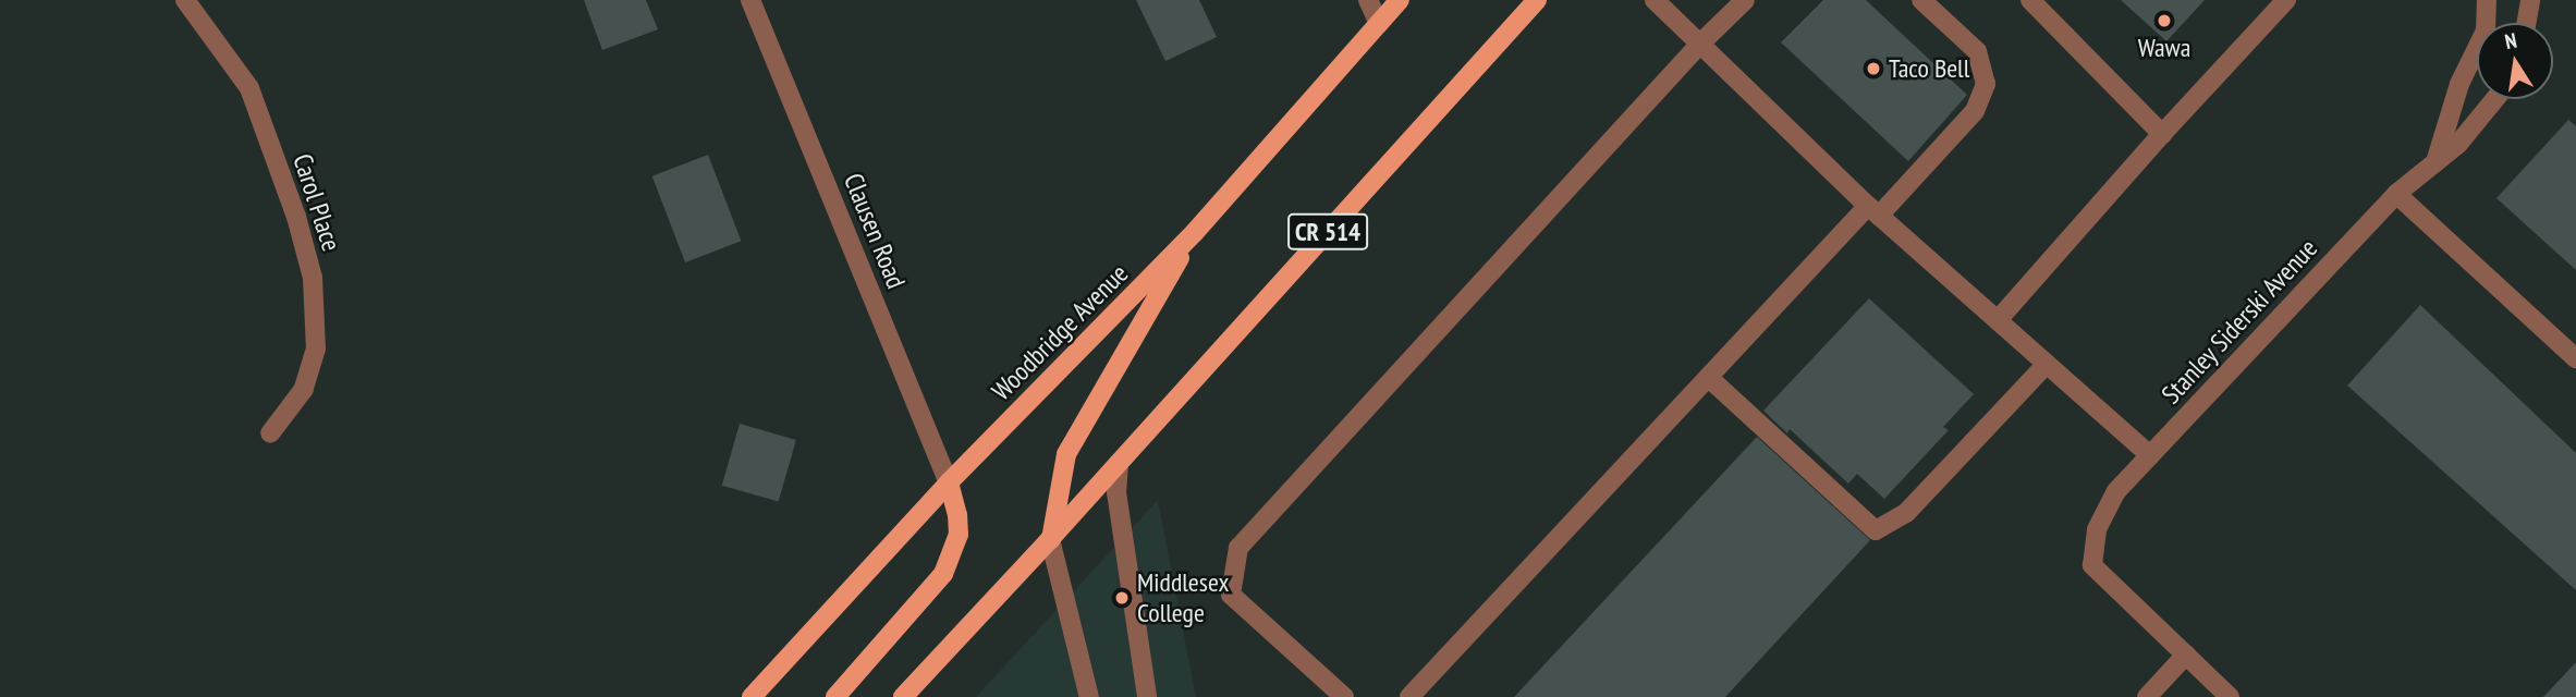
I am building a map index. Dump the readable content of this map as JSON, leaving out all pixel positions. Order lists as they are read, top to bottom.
{
  "streets": {
    "main road": ["CR 514", "Woodbridge Avenue"],
    "street": ["Carol Place", "Clausen Road", "Stanley Siderski Avenue"]
  },
  "crossings": [
    ["Clausen Road", "Woodbridge Avenue"]
  ],
  "places": ["Wawa", "Taco Bell", "Middlesex College"],
  "north": "top"
}
